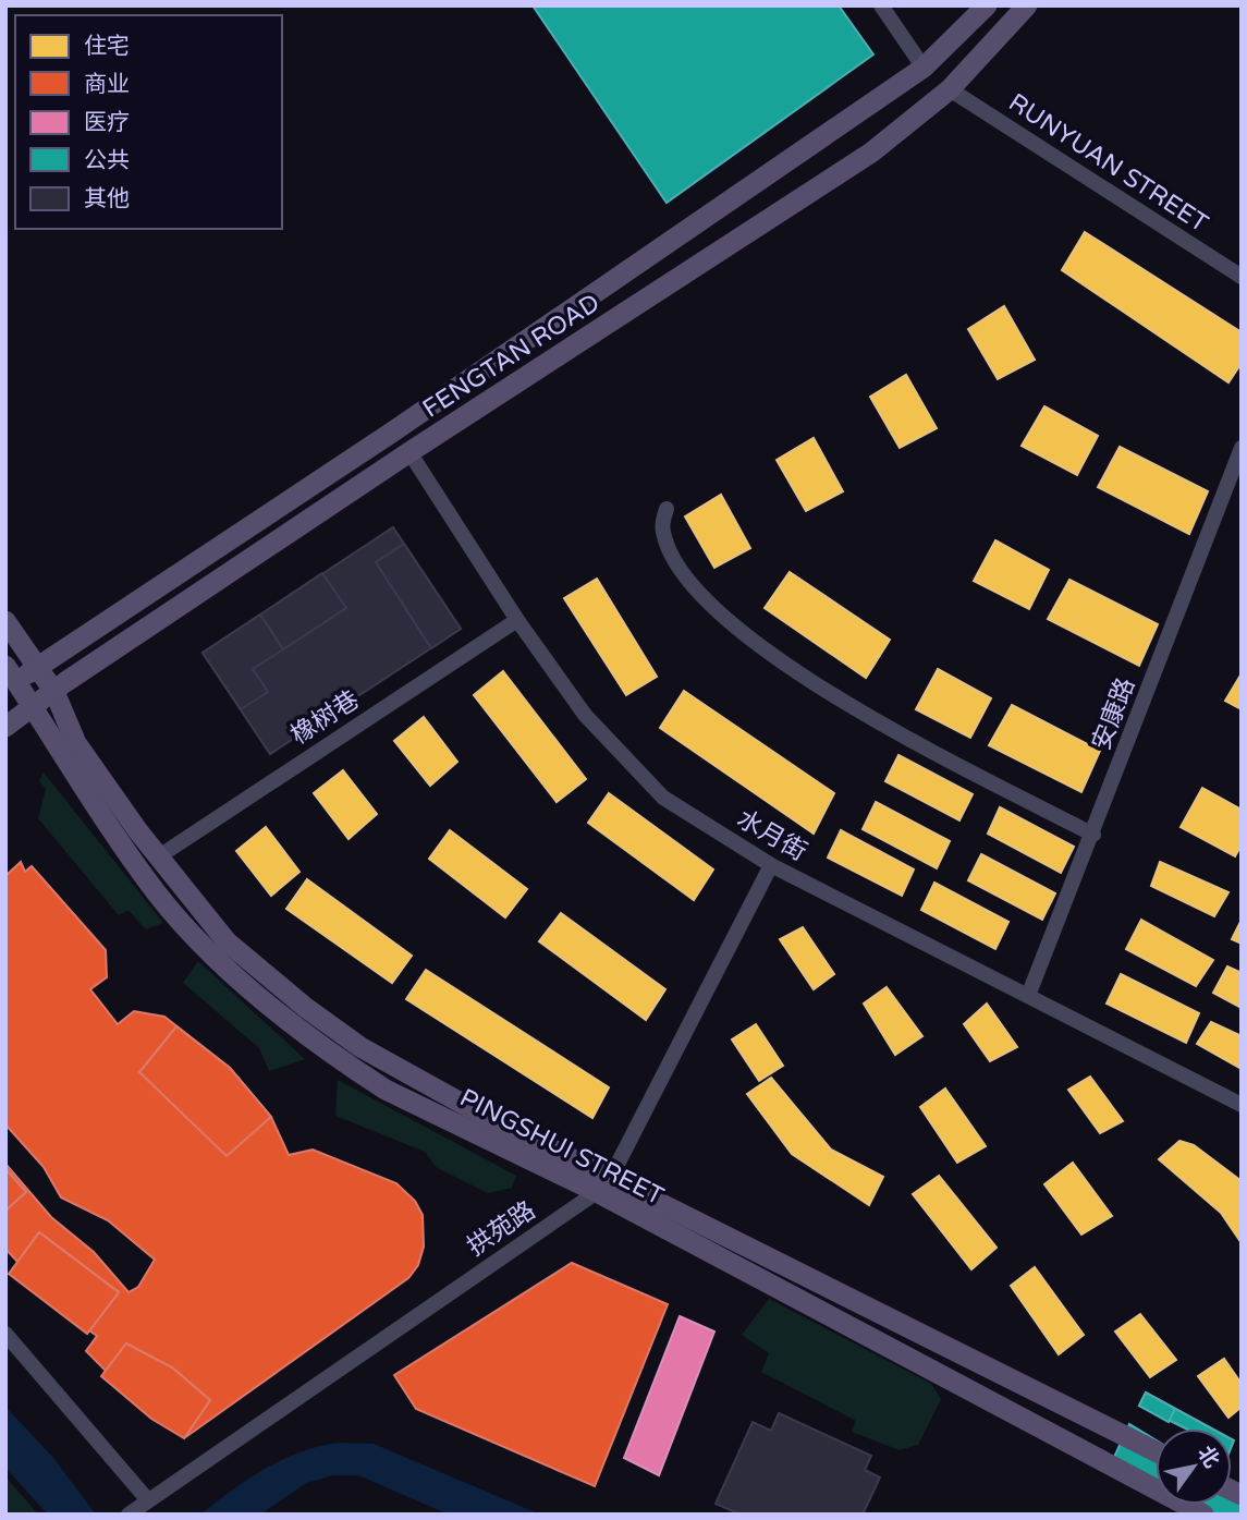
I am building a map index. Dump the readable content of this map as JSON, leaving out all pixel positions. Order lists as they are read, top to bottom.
{
  "streets": {
    "main road": ["FENGTAN ROAD", "PINGSHUI STREET"],
    "street": [
      "RUNYUAN STREET",
      "安康路",
      "橡树巷",
      "水月街",
      "拱苑路"
    ]
  },
  "crossings": [
    ["RUNYUAN STREET", "FENGTAN ROAD"],
    ["FENGTAN ROAD", "水月街"],
    ["FENGTAN ROAD", "PINGSHUI STREET"],
    ["安康路", "水月街"],
    ["橡树巷", "水月街"],
    ["橡树巷", "PINGSHUI STREET"],
    ["水月街", "拱苑路"],
    ["PINGSHUI STREET", "拱苑路"]
  ],
  "legend": [
    "住宅",
    "商业",
    "医疗",
    "公共",
    "其他"
  ],
  "north": "top right"
}
